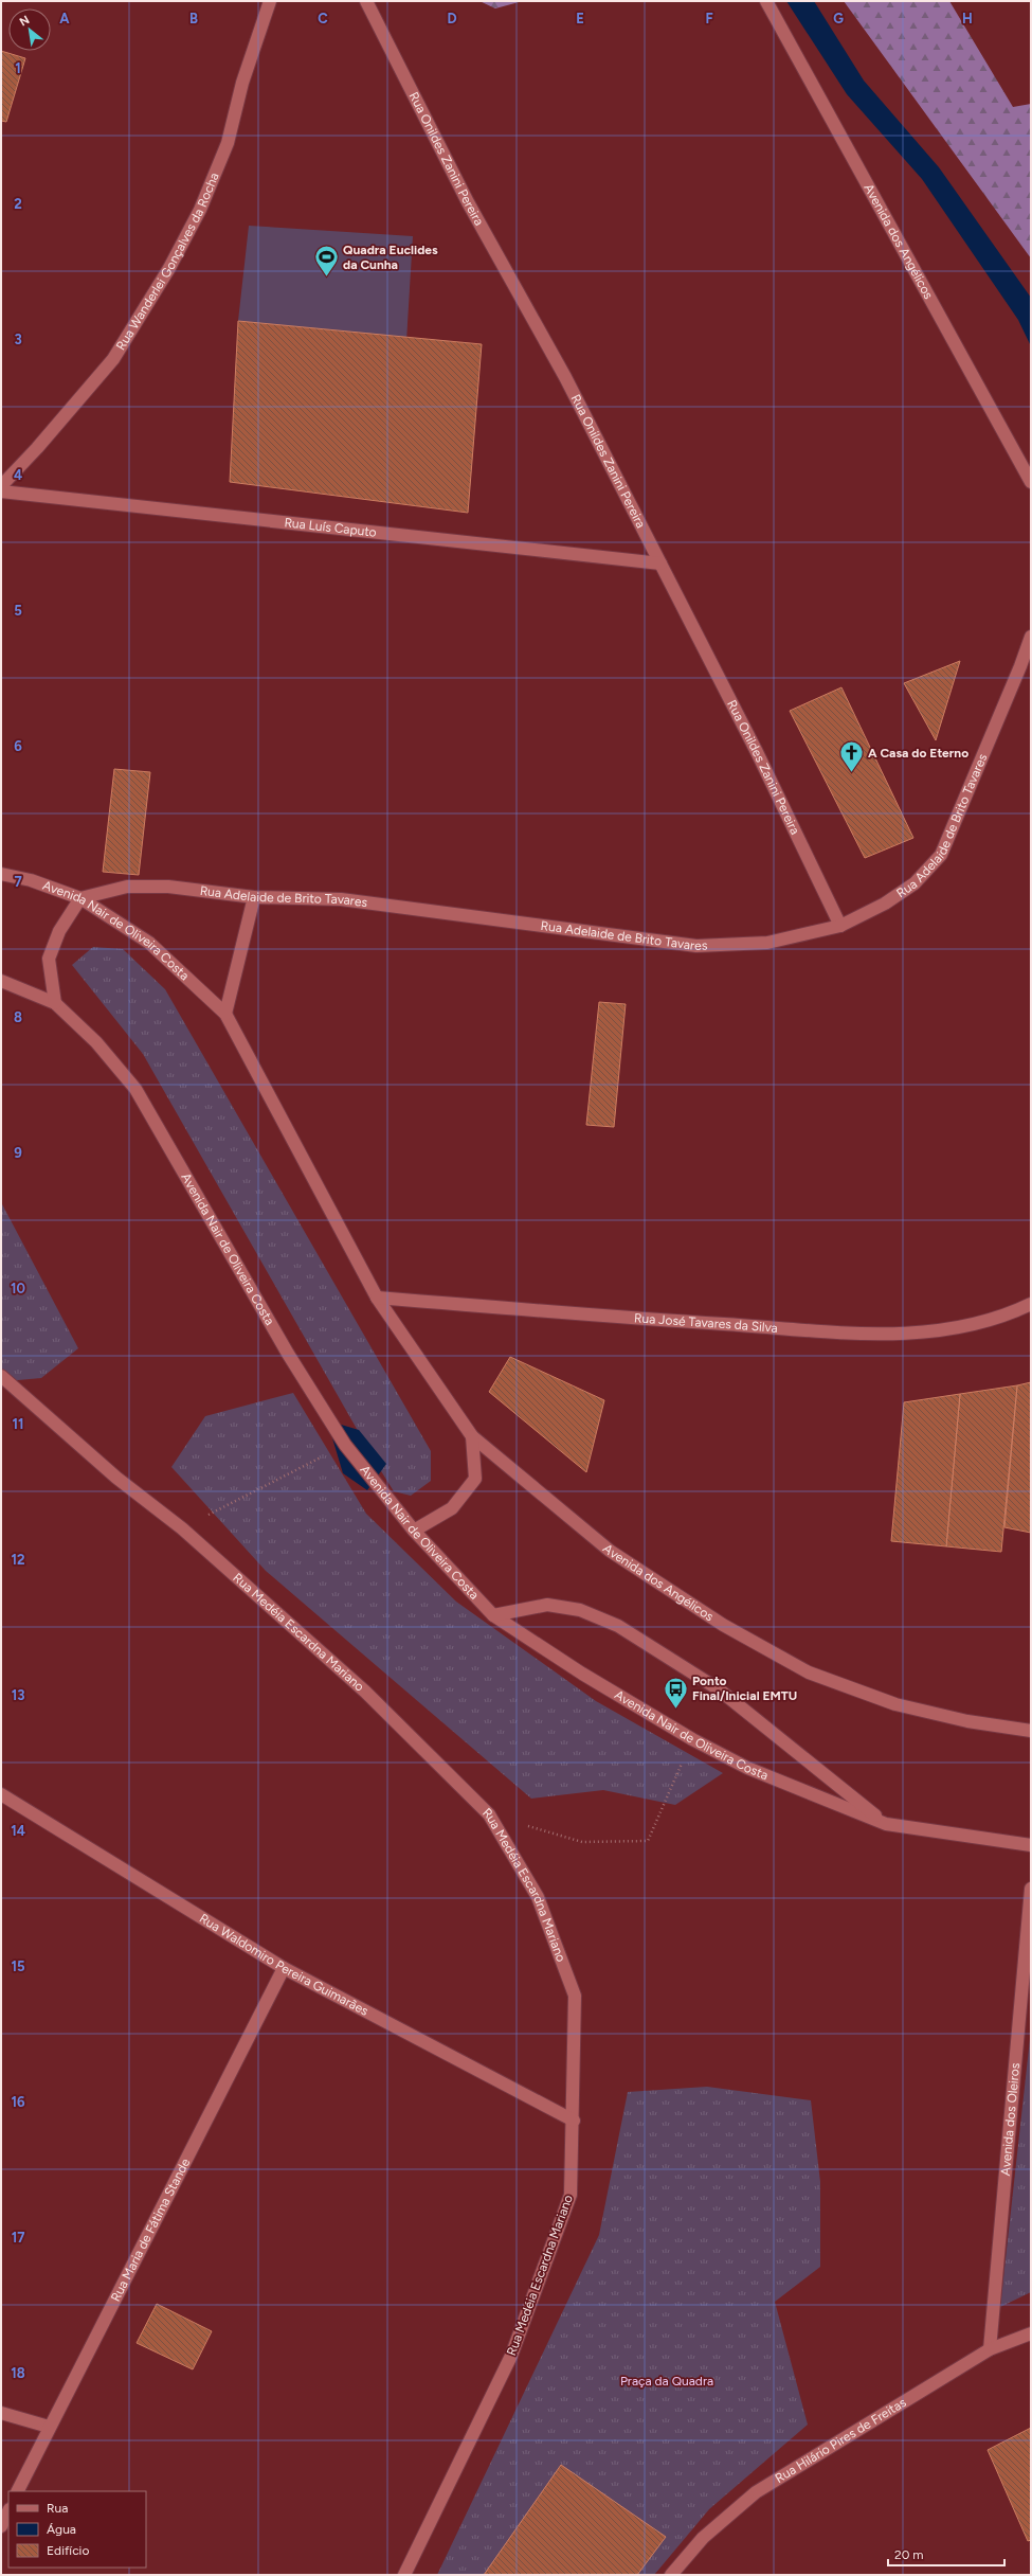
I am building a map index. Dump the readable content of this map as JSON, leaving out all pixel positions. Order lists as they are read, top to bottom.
{
  "streets": {
    "street": [
      "Rua Onildes Zanini Pereira",
      "Avenida dos Angélicos",
      "Rua Wanderlei Gonçalves da Rocha",
      "Rua Luís Caputo",
      "Rua Adelaide de Brito Tavares",
      "Avenida Nair de Oliveira Costa",
      "Rua José Tavares da Silva",
      "Rua Medéia Escardna Mariano",
      "Rua Waldomiro Pereira Guimarães",
      "Avenida dos Oleiros",
      "Rua Maria de Fátima Stande",
      "Rua Hilário Pires de Freitas"
    ]
  },
  "crossings": [
    ["Rua Onildes Zanini Pereira", "Rua Luís Caputo"],
    ["Rua Onildes Zanini Pereira", "Rua Adelaide de Brito Tavares"],
    ["Avenida dos Angélicos", "Avenida Nair de Oliveira Costa"],
    ["Avenida dos Angélicos", "Rua José Tavares da Silva"],
    ["Rua Adelaide de Brito Tavares", "Avenida Nair de Oliveira Costa"],
    ["Avenida Nair de Oliveira Costa", "Rua José Tavares da Silva"],
    ["Rua Medéia Escardna Mariano", "Rua Waldomiro Pereira Guimarães"],
    ["Rua Waldomiro Pereira Guimarães", "Rua Maria de Fátima Stande"],
    ["Avenida dos Oleiros", "Rua Hilário Pires de Freitas"]
  ],
  "parks": ["Praça da Quadra"],
  "places": {
    "sports": ["Quadra Euclides da Cunha"],
    "church": ["A Casa do Eterno"],
    "bus stop": ["Ponto Final/Inicial EMTU"]
  },
  "legend": ["Rua", "Água", "Edifício"],
  "scale_bar": "20 m",
  "north": "top left",
  "grid": {
    "columns": [
      "A",
      "B",
      "C",
      "D",
      "E",
      "F",
      "G",
      "H"
    ],
    "rows": [
      "1",
      "2",
      "3",
      "4",
      "5",
      "6",
      "7",
      "8",
      "9",
      "10",
      "11",
      "12",
      "13",
      "14",
      "15",
      "16",
      "17",
      "18"
    ]
  }
}
